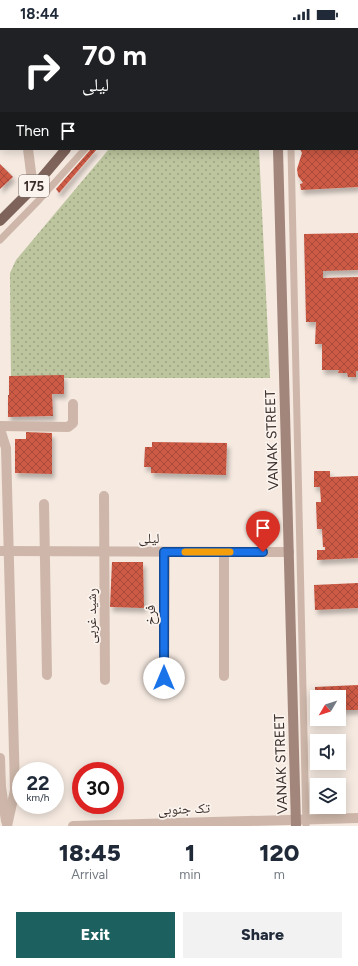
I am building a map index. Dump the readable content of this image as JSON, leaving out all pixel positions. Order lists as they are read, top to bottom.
{
  "streets": {
    "main road": ["175", "VANAK STREET"],
    "street": [
      "لیلی",
      "فرخ",
      "رشید غربی",
      "تک جنوبی"
    ]
  },
  "crossings": [
    ["VANAK STREET", "لیلی"],
    ["VANAK STREET", "تک جنوبی"],
    ["لیلی", "فرخ"],
    ["لیلی", "رشید غربی"]
  ],
  "north": "bottom left",
  "page": {
    "status": "18:44",
    "turn": ["70 m", "لیلی"],
    "then": "Then",
    "speed": "22 km/h",
    "limit": "30",
    "eta": [
      "18:45",
      "Arrival",
      "1",
      "min",
      "120",
      "m"
    ],
    "buttons": ["Exit", "Share"]
  }
}
